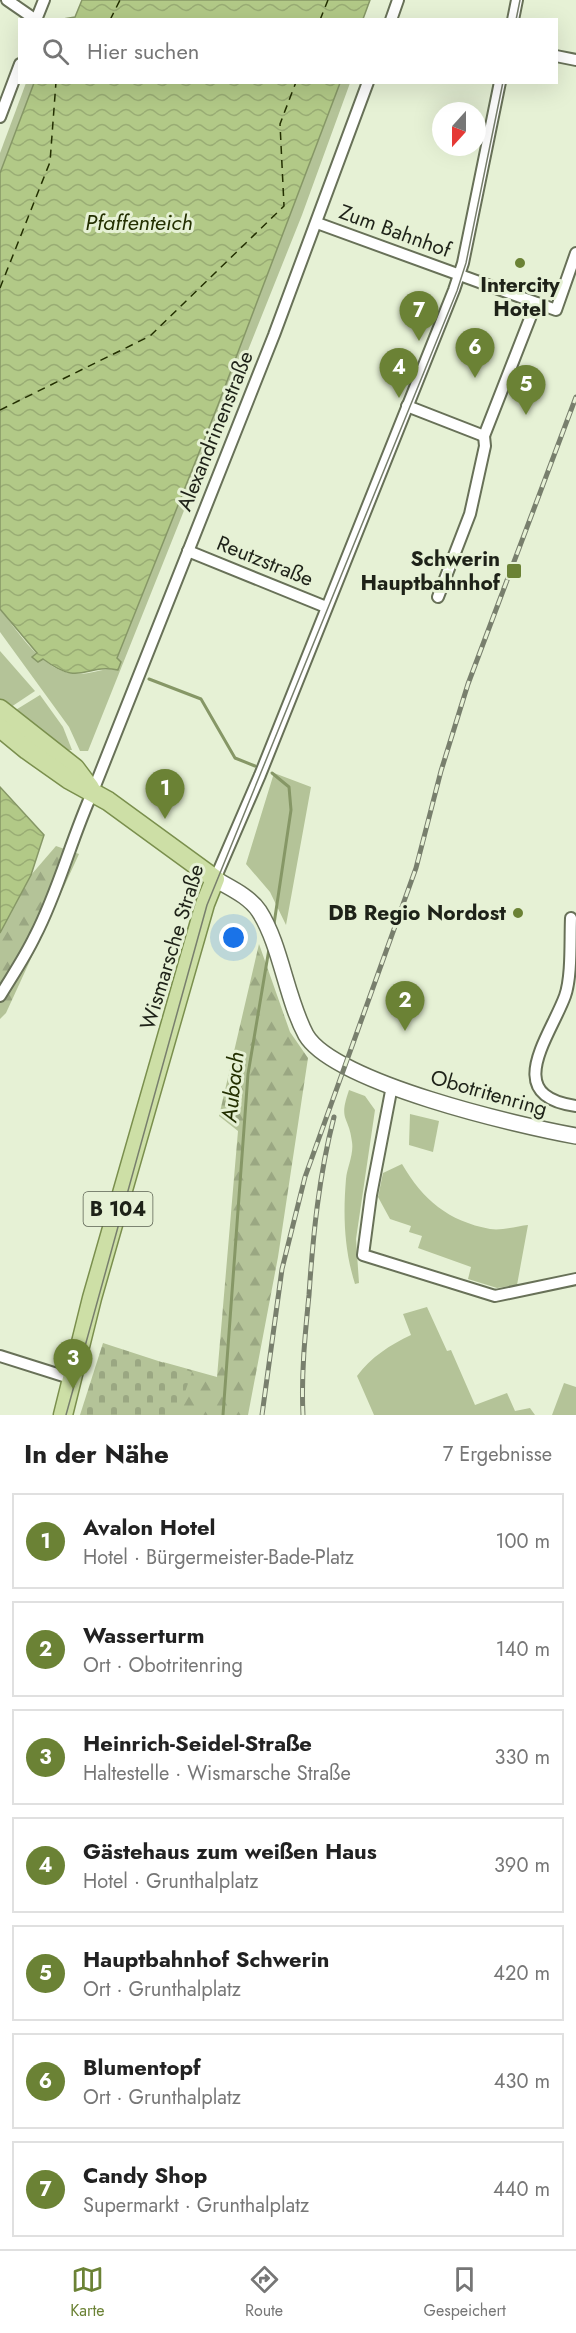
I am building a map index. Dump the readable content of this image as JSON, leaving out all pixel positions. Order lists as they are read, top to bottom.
{
  "streets": {
    "main road": ["Wismarsche Straße", "B 104"],
    "street": [
      "Zum Bahnhof",
      "Alexandrinenstraße",
      "Reutzstraße",
      "Obotritenring"
    ]
  },
  "crossings": [
    ["Zum Bahnhof", "Alexandrinenstraße"],
    ["Zum Bahnhof", "Wismarsche Straße"],
    ["Alexandrinenstraße", "Reutzstraße"],
    ["Reutzstraße", "Wismarsche Straße"],
    ["Wismarsche Straße", "Obotritenring"]
  ],
  "water": ["Pfaffenteich", "Aubach"],
  "places": {
    "other": ["Intercity Hotel", "DB Regio Nordost"],
    "transit": ["Schwerin Hauptbahnhof"]
  },
  "north": "bottom",
  "page": {
    "search": "Hier suchen",
    "pins": [
      "7",
      "6",
      "4",
      "5",
      "1",
      "2",
      "3"
    ],
    "heading": ["In der Nähe", "7 Ergebnisse"],
    "list": [
      {
        "mark": "1",
        "name": "Avalon Hotel",
        "note": "Hotel · Bürgermeister-Bade-Platz",
        "value": "100 m"
      },
      {
        "mark": "2",
        "name": "Wasserturm",
        "note": "Ort · Obotritenring",
        "value": "140 m"
      },
      {
        "mark": "3",
        "name": "Heinrich-Seidel-Straße",
        "note": "Haltestelle · Wismarsche Straße",
        "value": "330 m"
      },
      {
        "mark": "4",
        "name": "Gästehaus zum weißen Haus",
        "note": "Hotel · Grunthalplatz",
        "value": "390 m"
      },
      {
        "mark": "5",
        "name": "Hauptbahnhof Schwerin",
        "note": "Ort · Grunthalplatz",
        "value": "420 m"
      },
      {
        "mark": "6",
        "name": "Blumentopf",
        "note": "Ort · Grunthalplatz",
        "value": "430 m"
      },
      {
        "mark": "7",
        "name": "Candy Shop",
        "note": "Supermarkt · Grunthalplatz",
        "value": "440 m"
      }
    ],
    "nav": ["Karte", "Route", "Gespeichert"]
  }
}
